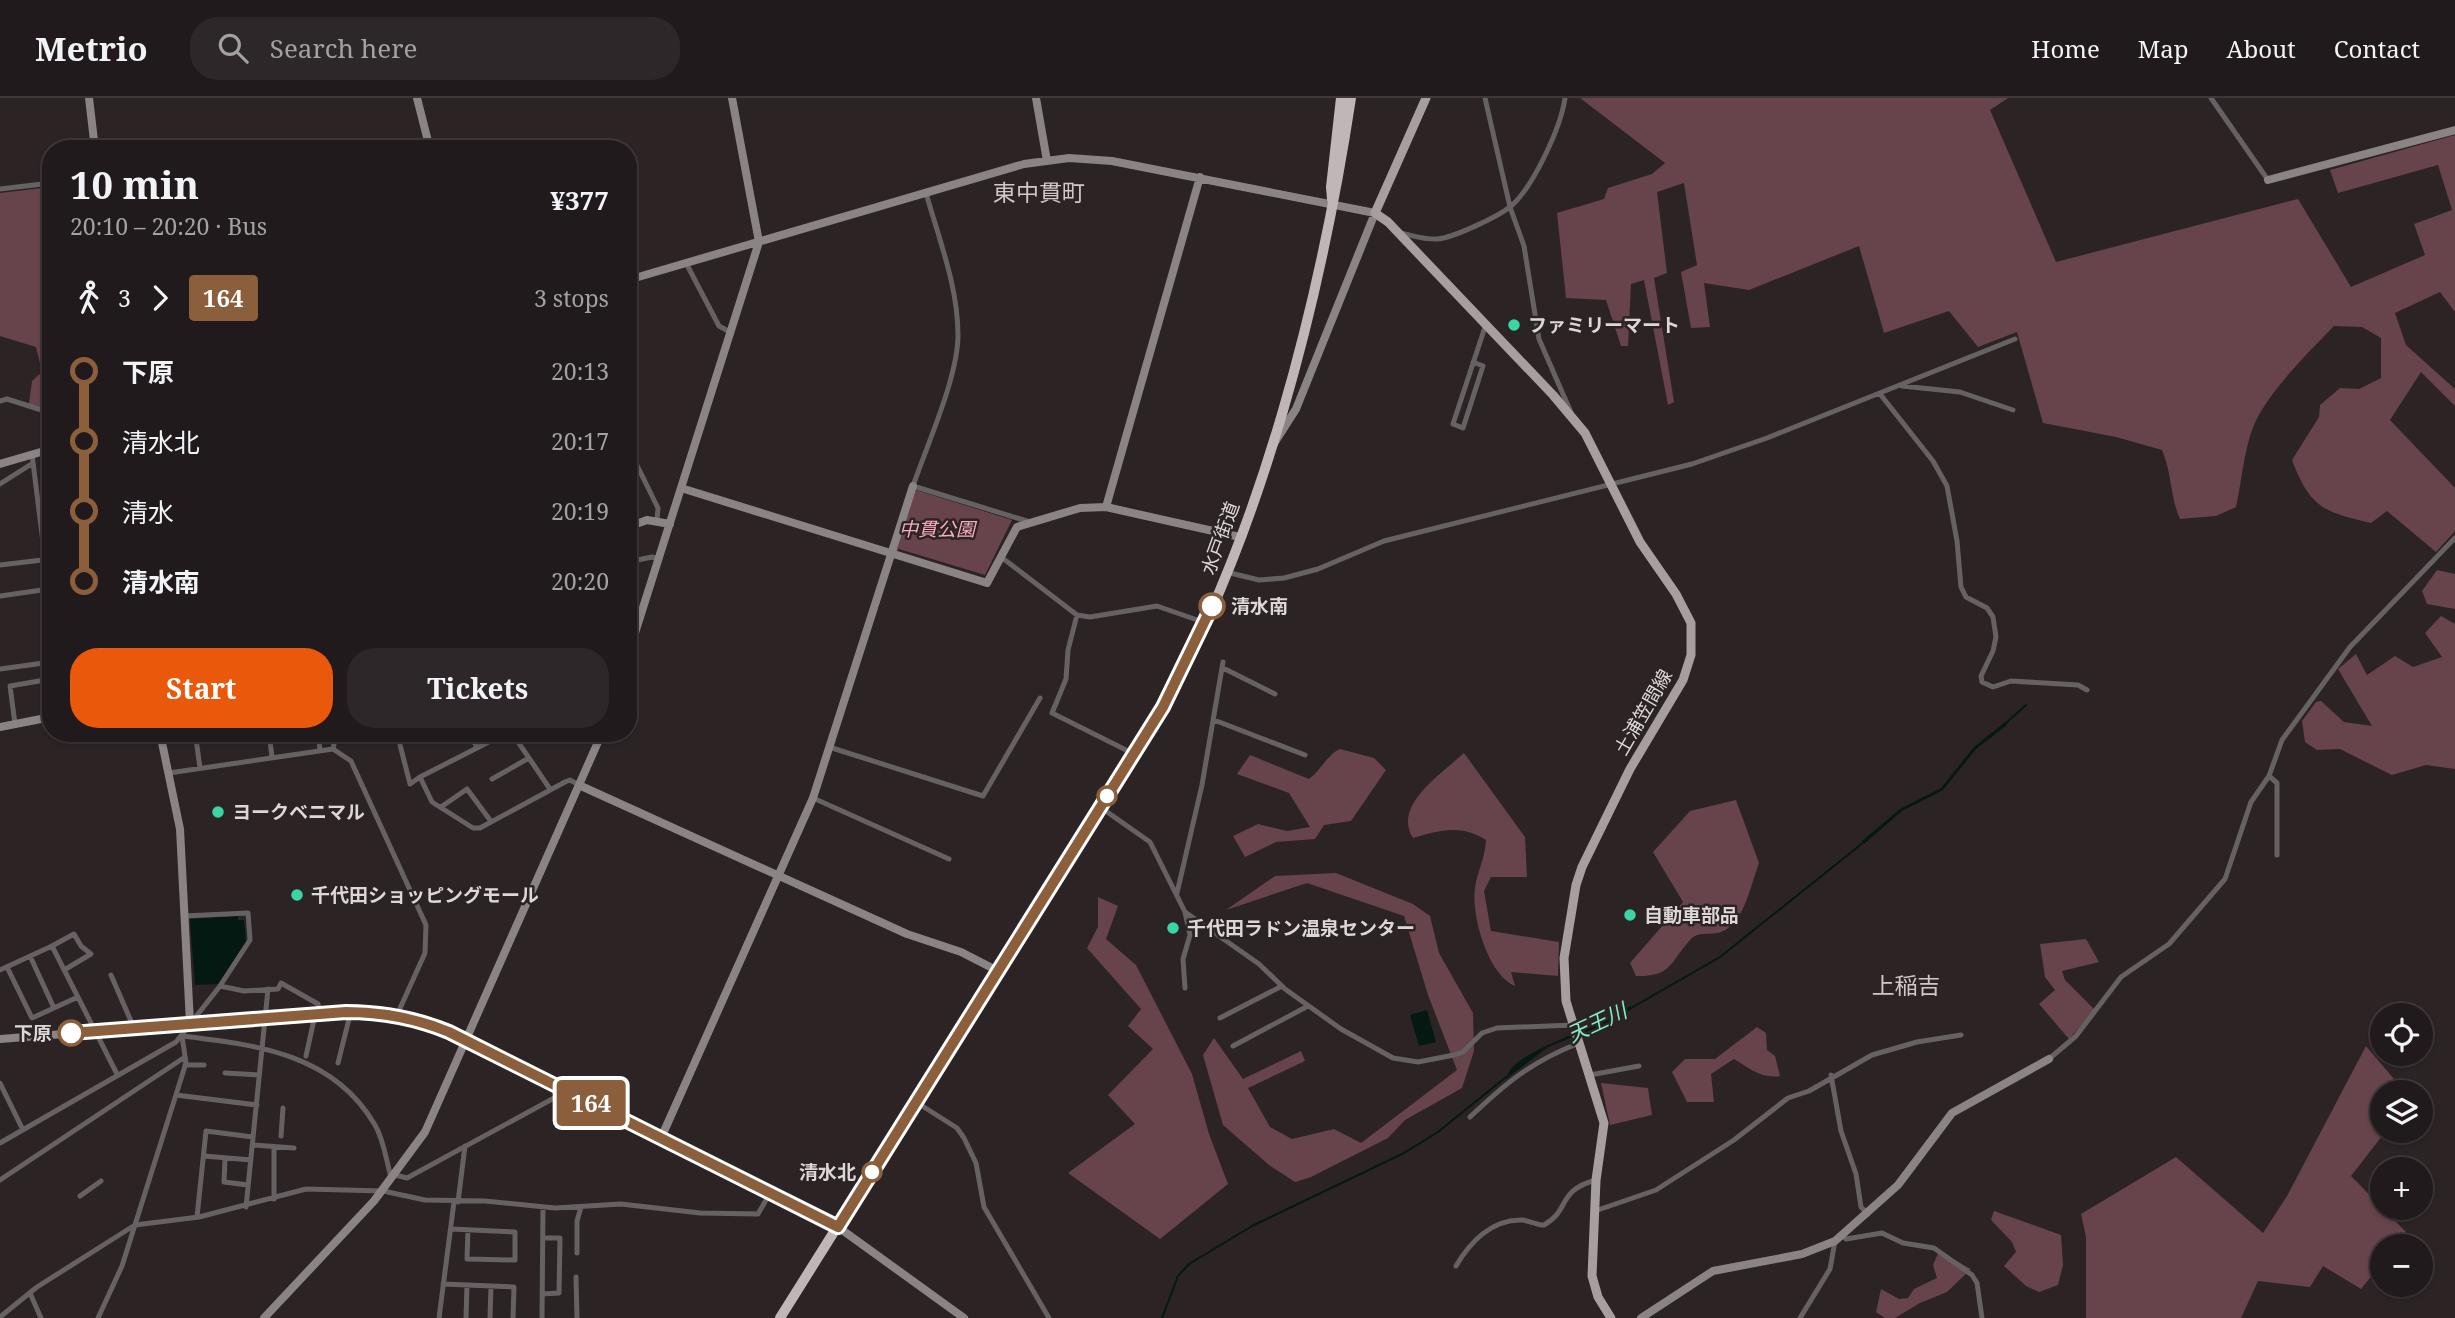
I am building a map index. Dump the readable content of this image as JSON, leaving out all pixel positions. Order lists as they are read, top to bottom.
{
  "streets": {
    "highway": ["水戸街道"],
    "main road": ["土浦笠間線"]
  },
  "districts": ["東中貫町", "上稲吉"],
  "water": ["天王川"],
  "parks": ["中貫公園"],
  "places": [
    "ファミリーマート",
    "清水南",
    "ヨークベニマル",
    "千代田ショッピングモール",
    "自動車部品",
    "千代田ラドン温泉センター",
    "下原",
    "清水北"
  ],
  "lines": ["bus line 164"],
  "page": {
    "header": "Metrio",
    "search": "Search here",
    "nav": [
      "Home",
      "Map",
      "About",
      "Contact"
    ],
    "on_map": "164",
    "heading": ["10 min", "20:10 – 20:20 · Bus", "¥377"],
    "legs": ["3", "164", "3 stops"],
    "list": [
      {
        "name": "下原",
        "value": "20:13"
      },
      {
        "name": "清水北",
        "value": "20:17"
      },
      {
        "name": "清水",
        "value": "20:19"
      },
      {
        "name": "清水南",
        "value": "20:20"
      }
    ],
    "buttons": ["Start", "Tickets"],
    "map_buttons": ["+", "−"]
  }
}
